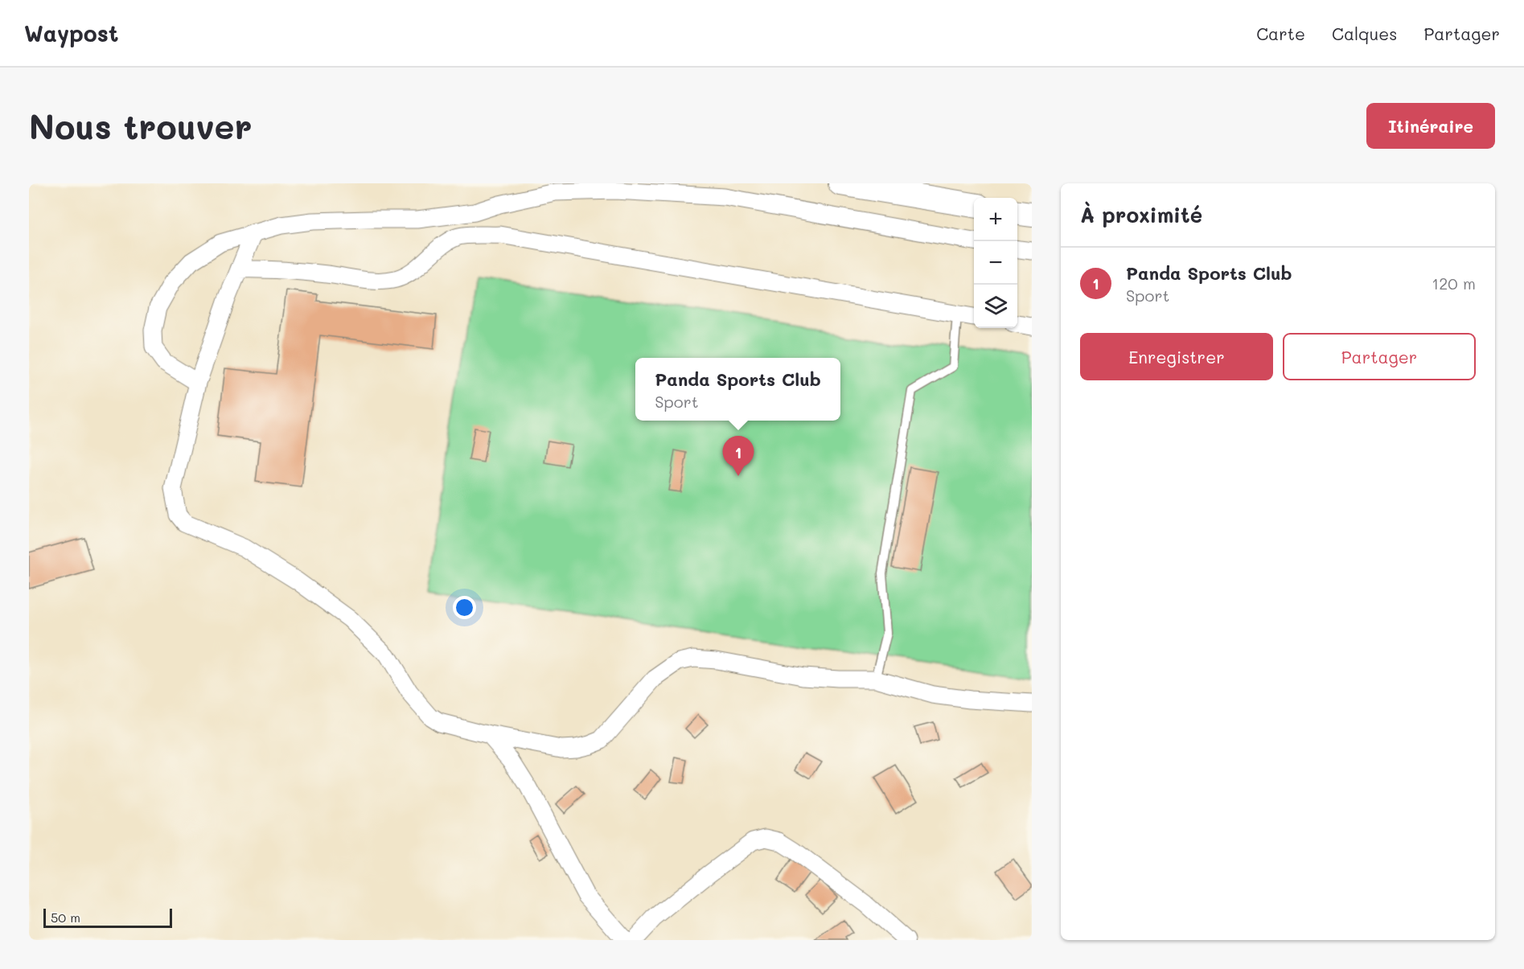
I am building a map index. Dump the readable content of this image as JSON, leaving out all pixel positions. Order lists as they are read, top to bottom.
{
  "scale_bar": "50 m",
  "page": {
    "header": "Waypost",
    "nav": ["Carte", "Calques", "Partager"],
    "buttons": [
      "Itinéraire",
      ["Enregistrer", "Partager"]
    ],
    "title": "Nous trouver",
    "heading": "À proximité",
    "map_buttons": ["+", "−"],
    "list": [
      {
        "mark": "1",
        "name": "Panda Sports Club",
        "note": "Sport",
        "value": "120 m"
      }
    ],
    "popup": ["Panda Sports Club", "Sport"],
    "pins": "1",
    "scale": "50 m"
  }
}
